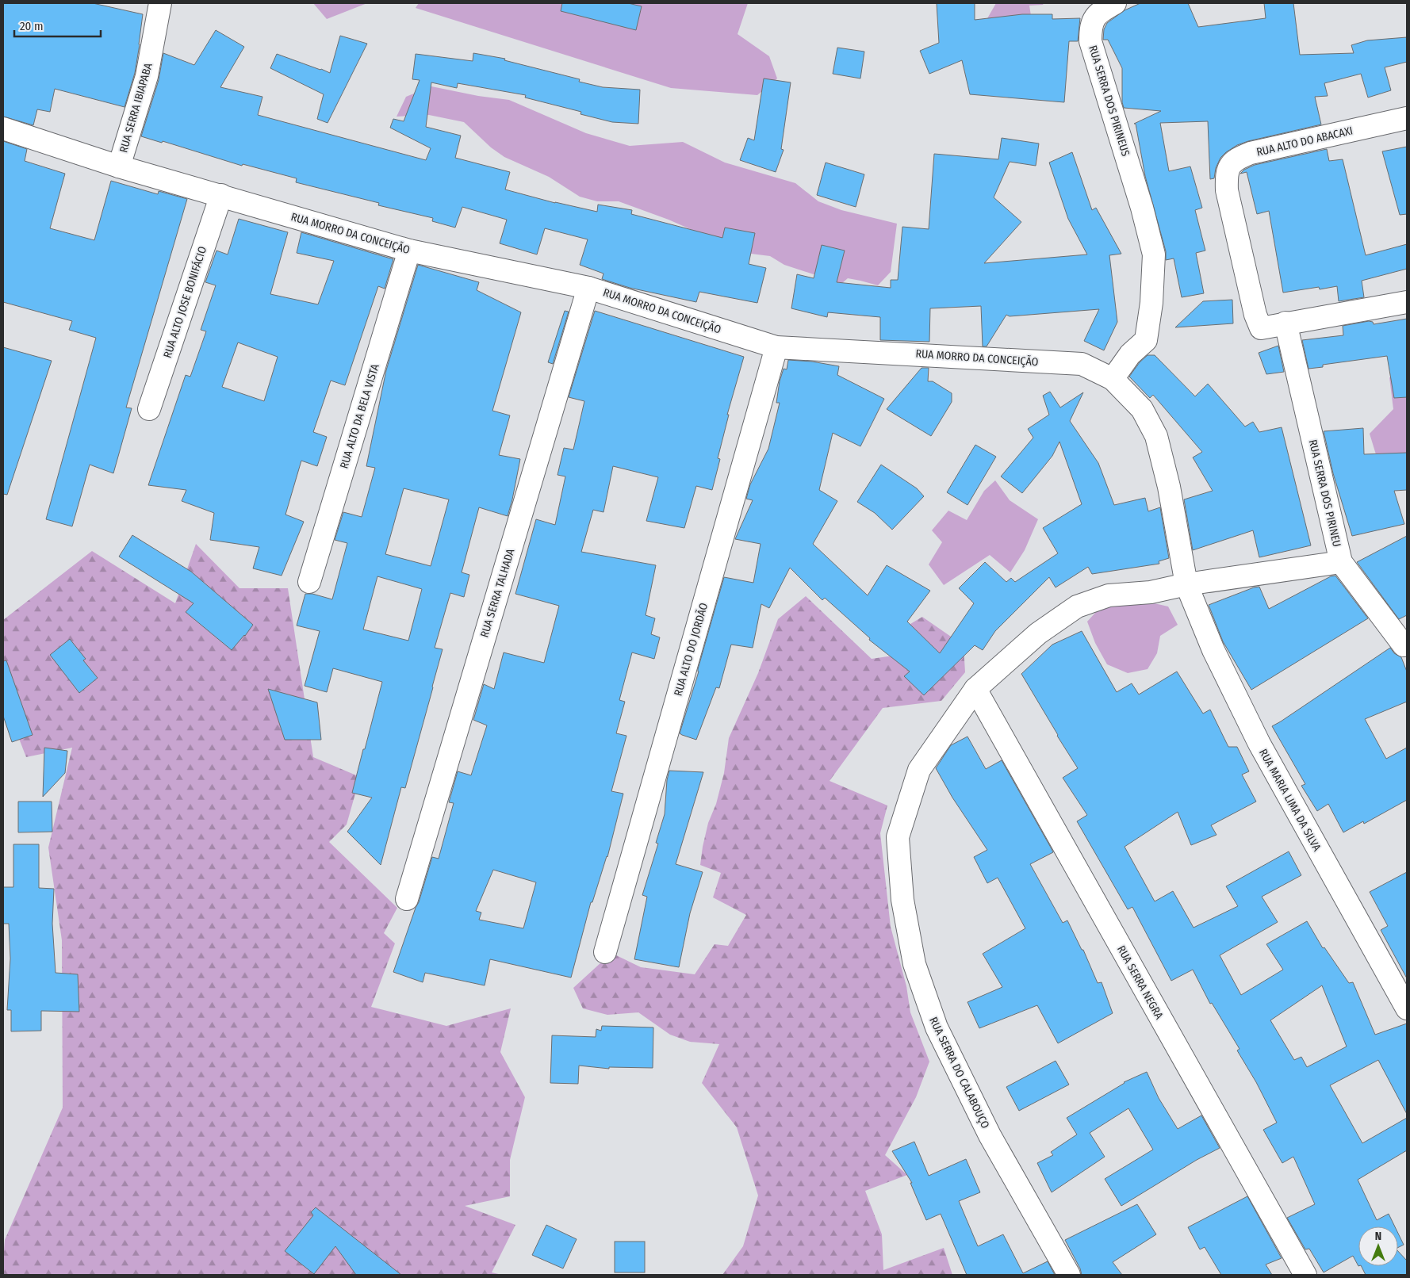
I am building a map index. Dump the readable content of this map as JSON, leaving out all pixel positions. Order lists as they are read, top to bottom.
{
  "streets": {
    "street": [
      "RUA SERRA DOS PIRINEUS",
      "RUA SERRA IBIAPABA",
      "RUA ALTO DO ABACAXI",
      "RUA MORRO DA CONCEIÇÃO",
      "RUA ALTO JOSE BONIFÁCIO",
      "RUA ALTO DA BELA VISTA",
      "RUA SERRA DOS PIRINEU",
      "RUA SERRA TALHADA",
      "RUA ALTO DO JORDÃO",
      "RUA MARIA LIMA DA SILVA",
      "RUA SERRA NEGRA",
      "RUA SERRA DO CALABOUÇO"
    ]
  },
  "crossings": [
    ["RUA SERRA DOS PIRINEUS", "RUA MORRO DA CONCEIÇÃO"],
    ["RUA SERRA IBIAPABA", "RUA MORRO DA CONCEIÇÃO"],
    ["RUA ALTO DO ABACAXI", "RUA SERRA DOS PIRINEU"],
    ["RUA MORRO DA CONCEIÇÃO", "RUA ALTO JOSE BONIFÁCIO"],
    ["RUA MORRO DA CONCEIÇÃO", "RUA ALTO DA BELA VISTA"],
    ["RUA MORRO DA CONCEIÇÃO", "RUA SERRA TALHADA"],
    ["RUA MORRO DA CONCEIÇÃO", "RUA ALTO DO JORDÃO"],
    ["RUA MORRO DA CONCEIÇÃO", "RUA MARIA LIMA DA SILVA"],
    ["RUA MORRO DA CONCEIÇÃO", "RUA SERRA DO CALABOUÇO"],
    ["RUA SERRA DOS PIRINEU", "RUA SERRA DO CALABOUÇO"],
    ["RUA MARIA LIMA DA SILVA", "RUA SERRA DO CALABOUÇO"],
    ["RUA SERRA NEGRA", "RUA SERRA DO CALABOUÇO"]
  ],
  "scale_bar": "20 m",
  "north": "top"
}
